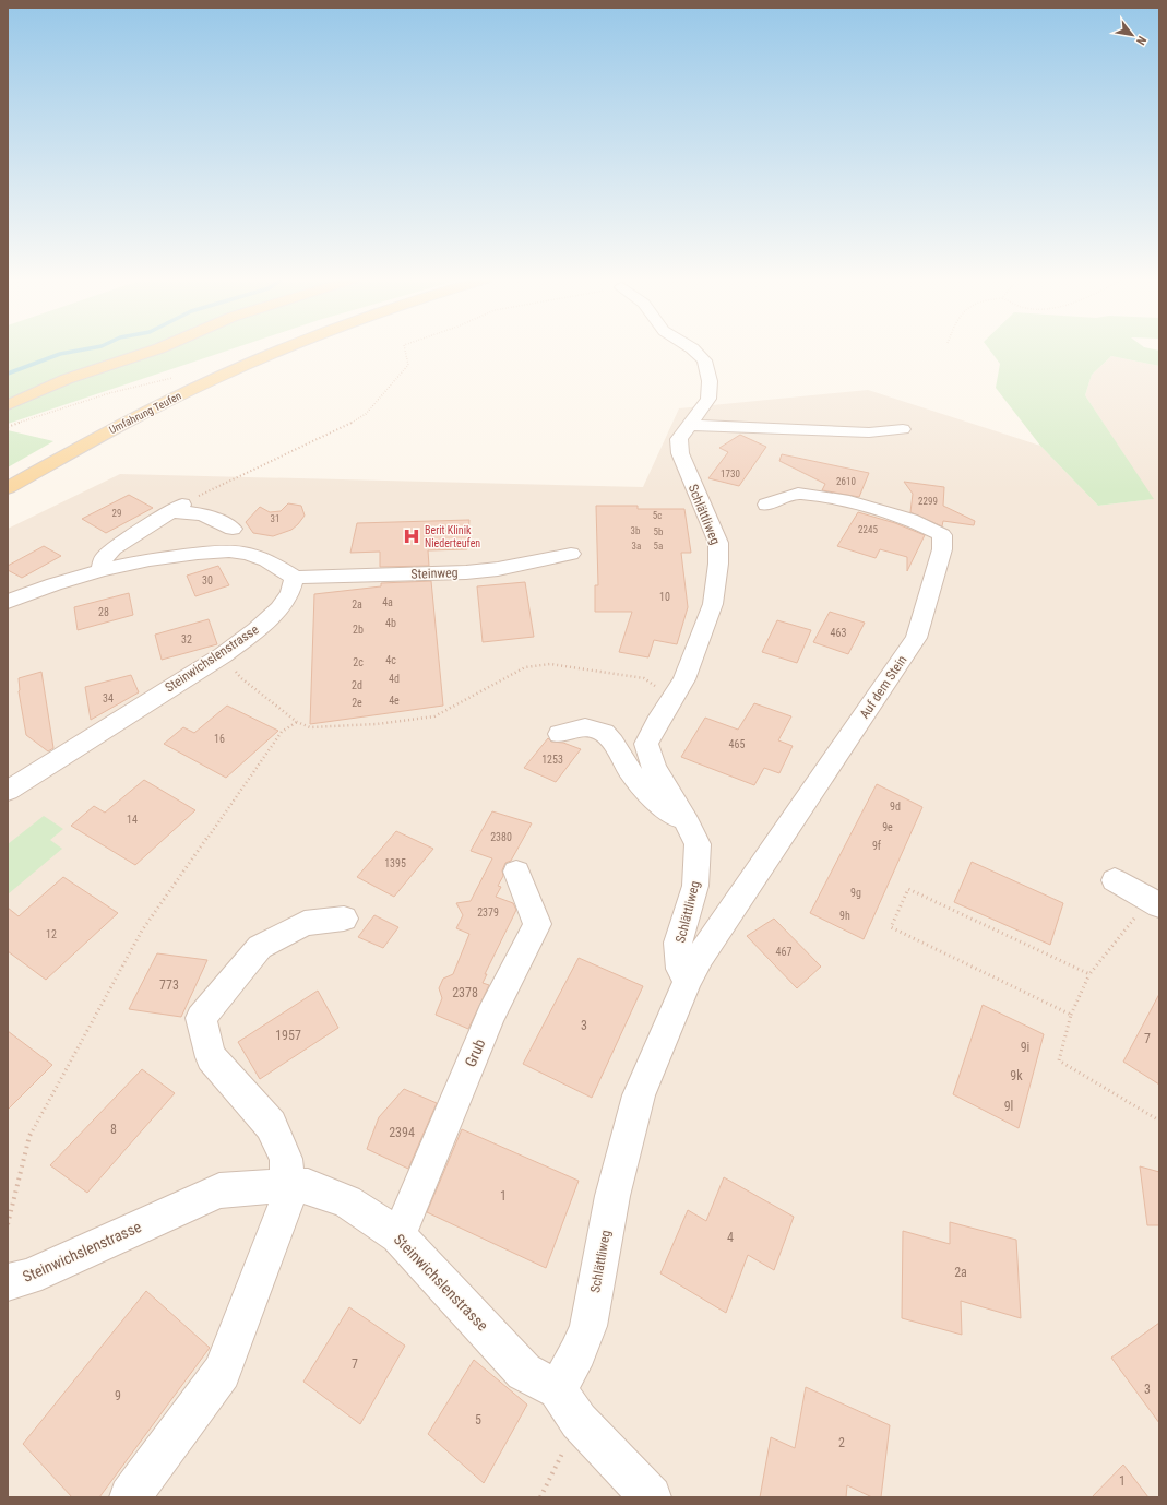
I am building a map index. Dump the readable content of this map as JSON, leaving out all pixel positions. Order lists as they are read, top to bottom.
{
  "streets": {
    "main road": ["Umfahrung Teufen"],
    "street": [
      "Schlättliweg",
      "Steinweg",
      "Steinwichslenstrasse",
      "Auf dem Stein",
      "Grub"
    ]
  },
  "crossings": [
    ["Schlättliweg", "Steinwichslenstrasse"],
    ["Schlättliweg", "Auf dem Stein"],
    ["Steinweg", "Steinwichslenstrasse"],
    ["Steinwichslenstrasse", "Grub"]
  ],
  "places": {
    "hospital": ["Berit Klinik Niederteufen"]
  },
  "house_numbers": [
    "1730",
    "2610",
    "2299",
    "29",
    "5c",
    "31",
    "2245",
    "3b",
    "5b",
    "3a",
    "5a",
    "30",
    "10",
    "4a",
    "2a",
    "28",
    "4b",
    "2b",
    "463",
    "32",
    "4c",
    "2c",
    "4d",
    "2d",
    "34",
    "4e",
    "2e",
    "16",
    "465",
    "1253",
    "9d",
    "14",
    "9e",
    "2380",
    "9f",
    "1395",
    "9g",
    "2379",
    "9h",
    "12",
    "467",
    "773",
    "2378",
    "3",
    "1957",
    "7",
    "9i",
    "9k",
    "9l",
    "8",
    "2394",
    "1",
    "4",
    "2a",
    "7",
    "3",
    "9",
    "5",
    "2",
    "1"
  ],
  "north": "bottom right"
}
